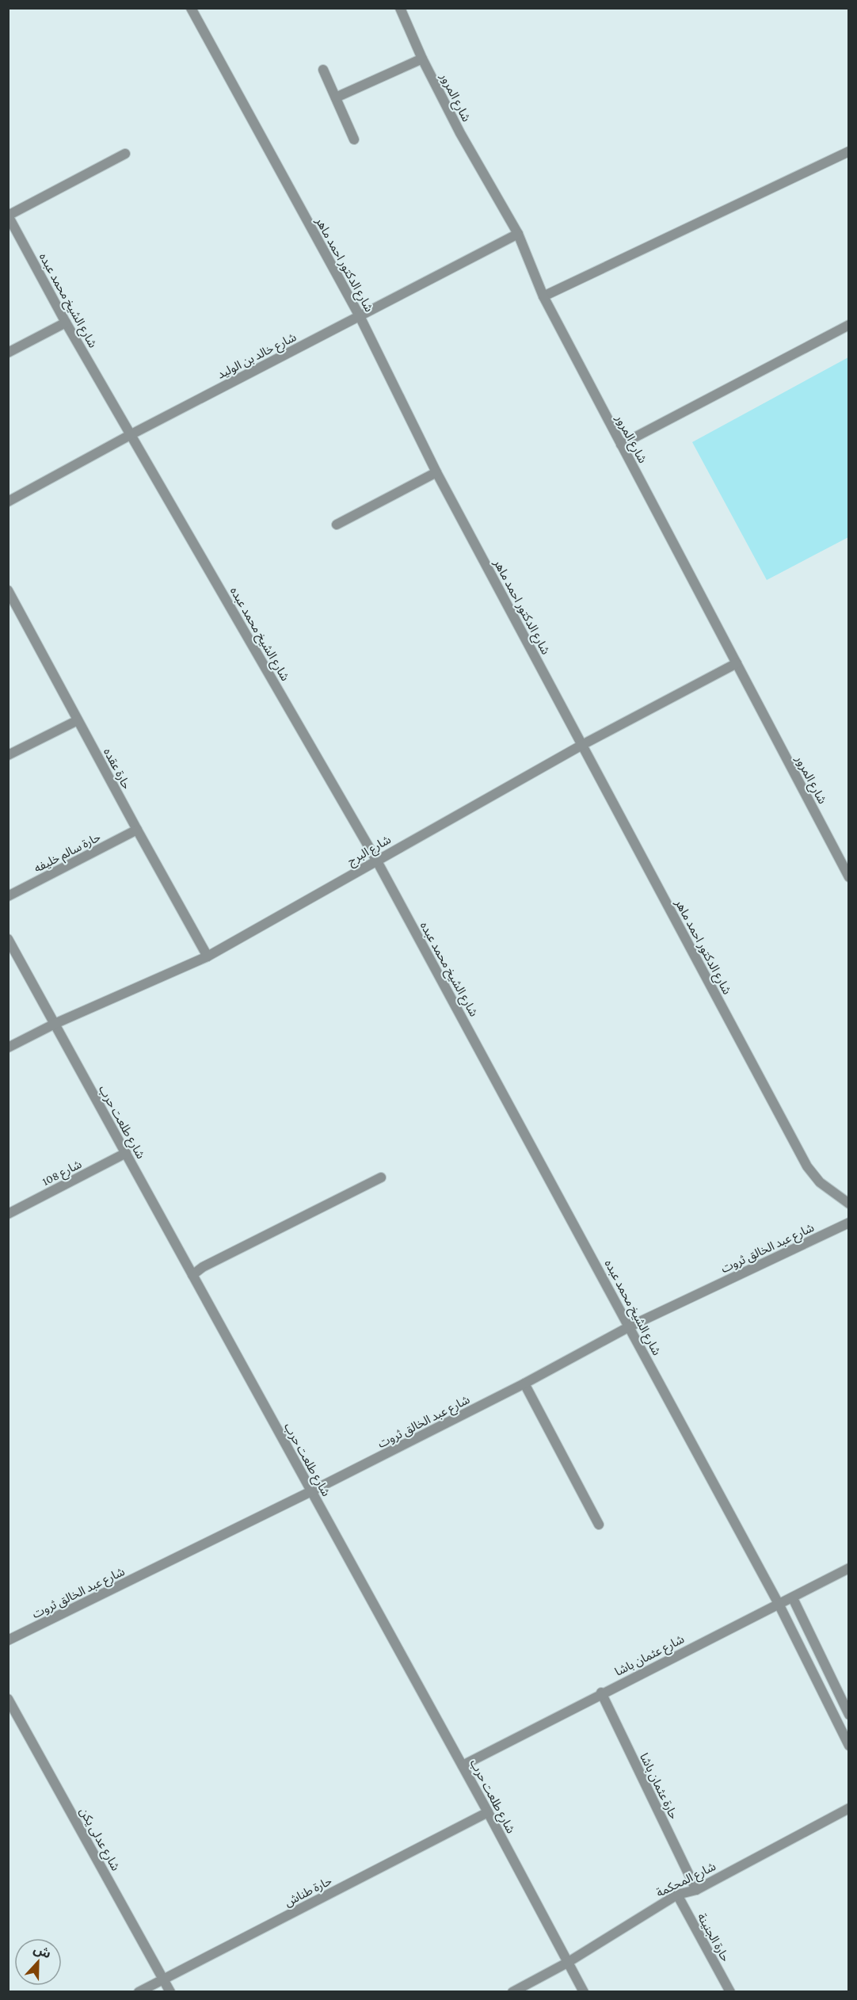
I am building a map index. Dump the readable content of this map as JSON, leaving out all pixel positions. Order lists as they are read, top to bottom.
{
  "streets": {
    "street": [
      "شارع المرور",
      "شارع الدكتور احمد ماهر",
      "شارع الشيخ محمد عبده",
      "شارع خالد بن الوليد",
      "حارة عقده",
      "شارع البرج",
      "حارة سالم خليفه",
      "شارع طلعت حرب",
      "شارع 108",
      "شارع عبد الخالق ثروت",
      "شارع عثمان باشا",
      "حارة عثمان باشا",
      "شارع عدلى يكن",
      "شارع المحكمة",
      "حارة طناش",
      "حارة الجنينة"
    ]
  },
  "crossings": [
    ["شارع المرور", "شارع خالد بن الوليد"],
    ["شارع المرور", "شارع البرج"],
    ["شارع الدكتور احمد ماهر", "شارع خالد بن الوليد"],
    ["شارع الدكتور احمد ماهر", "شارع البرج"],
    ["شارع الشيخ محمد عبده", "شارع خالد بن الوليد"],
    ["شارع الشيخ محمد عبده", "شارع البرج"],
    ["شارع الشيخ محمد عبده", "شارع عبد الخالق ثروت"],
    ["شارع الشيخ محمد عبده", "شارع عثمان باشا"],
    ["حارة عقده", "شارع البرج"],
    ["حارة عقده", "حارة سالم خليفه"],
    ["شارع البرج", "شارع طلعت حرب"],
    ["شارع طلعت حرب", "شارع 108"],
    ["شارع طلعت حرب", "شارع عبد الخالق ثروت"],
    ["شارع طلعت حرب", "شارع عثمان باشا"],
    ["شارع طلعت حرب", "شارع المحكمة"],
    ["شارع طلعت حرب", "حارة طناش"],
    ["شارع عثمان باشا", "حارة عثمان باشا"],
    ["حارة عثمان باشا", "شارع المحكمة"],
    ["شارع عدلى يكن", "حارة طناش"],
    ["شارع المحكمة", "حارة الجنينة"]
  ],
  "north": "top"
}
